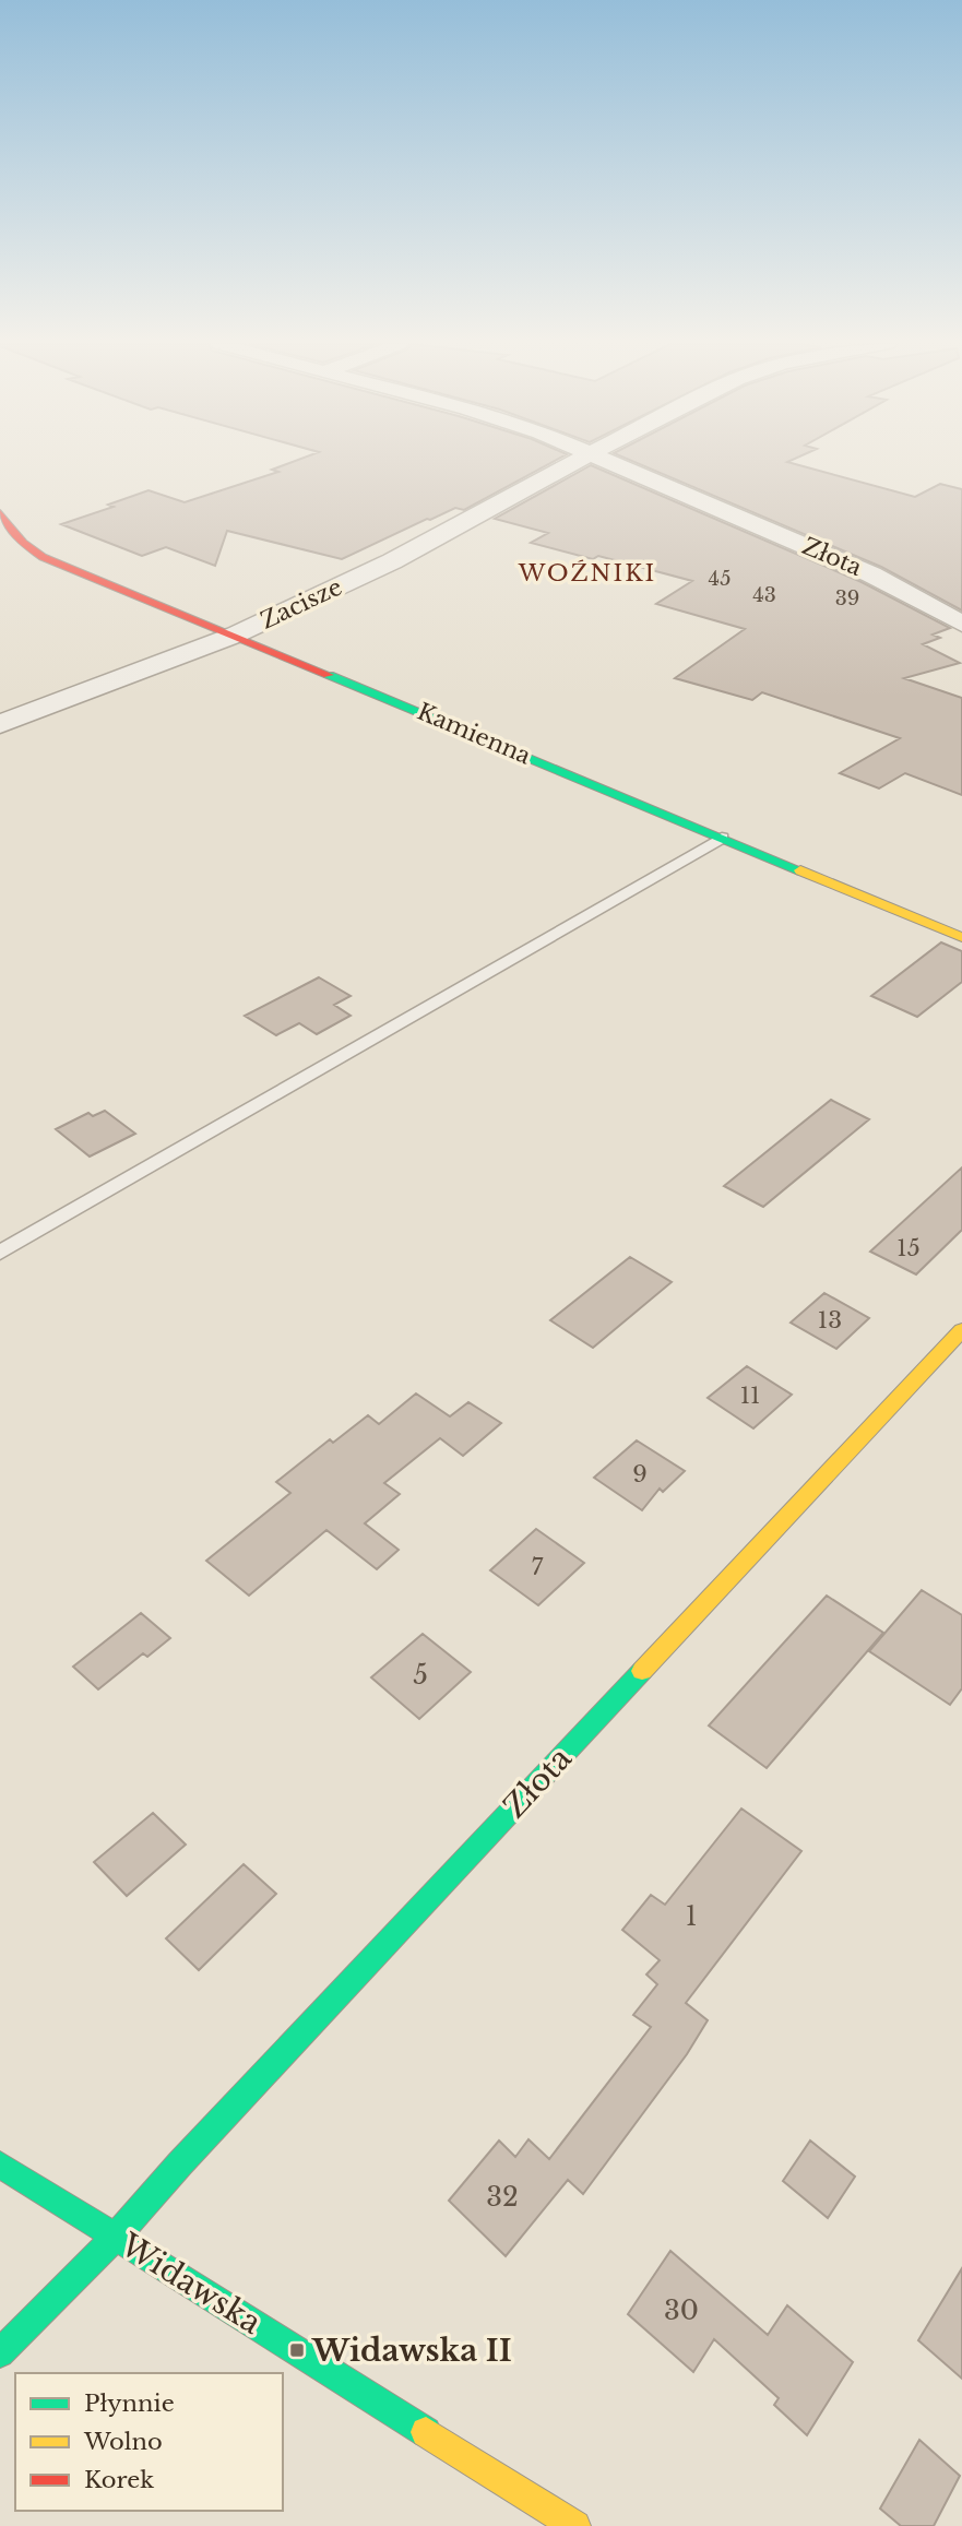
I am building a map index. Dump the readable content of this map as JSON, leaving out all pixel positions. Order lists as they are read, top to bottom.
{
  "streets": {
    "street": [
      "Złota",
      "Zacisze",
      "Kamienna",
      "Widawska"
    ]
  },
  "crossings": [
    ["Złota", "Widawska"],
    ["Zacisze", "Kamienna"]
  ],
  "districts": ["WOŹNIKI"],
  "places": {
    "transit": ["Widawska II"]
  },
  "house_numbers": [
    "45",
    "43",
    "39",
    "15",
    "13",
    "11",
    "9",
    "7",
    "5",
    "1",
    "32",
    "30"
  ],
  "legend": ["Płynnie", "Wolno", "Korek"]
}
